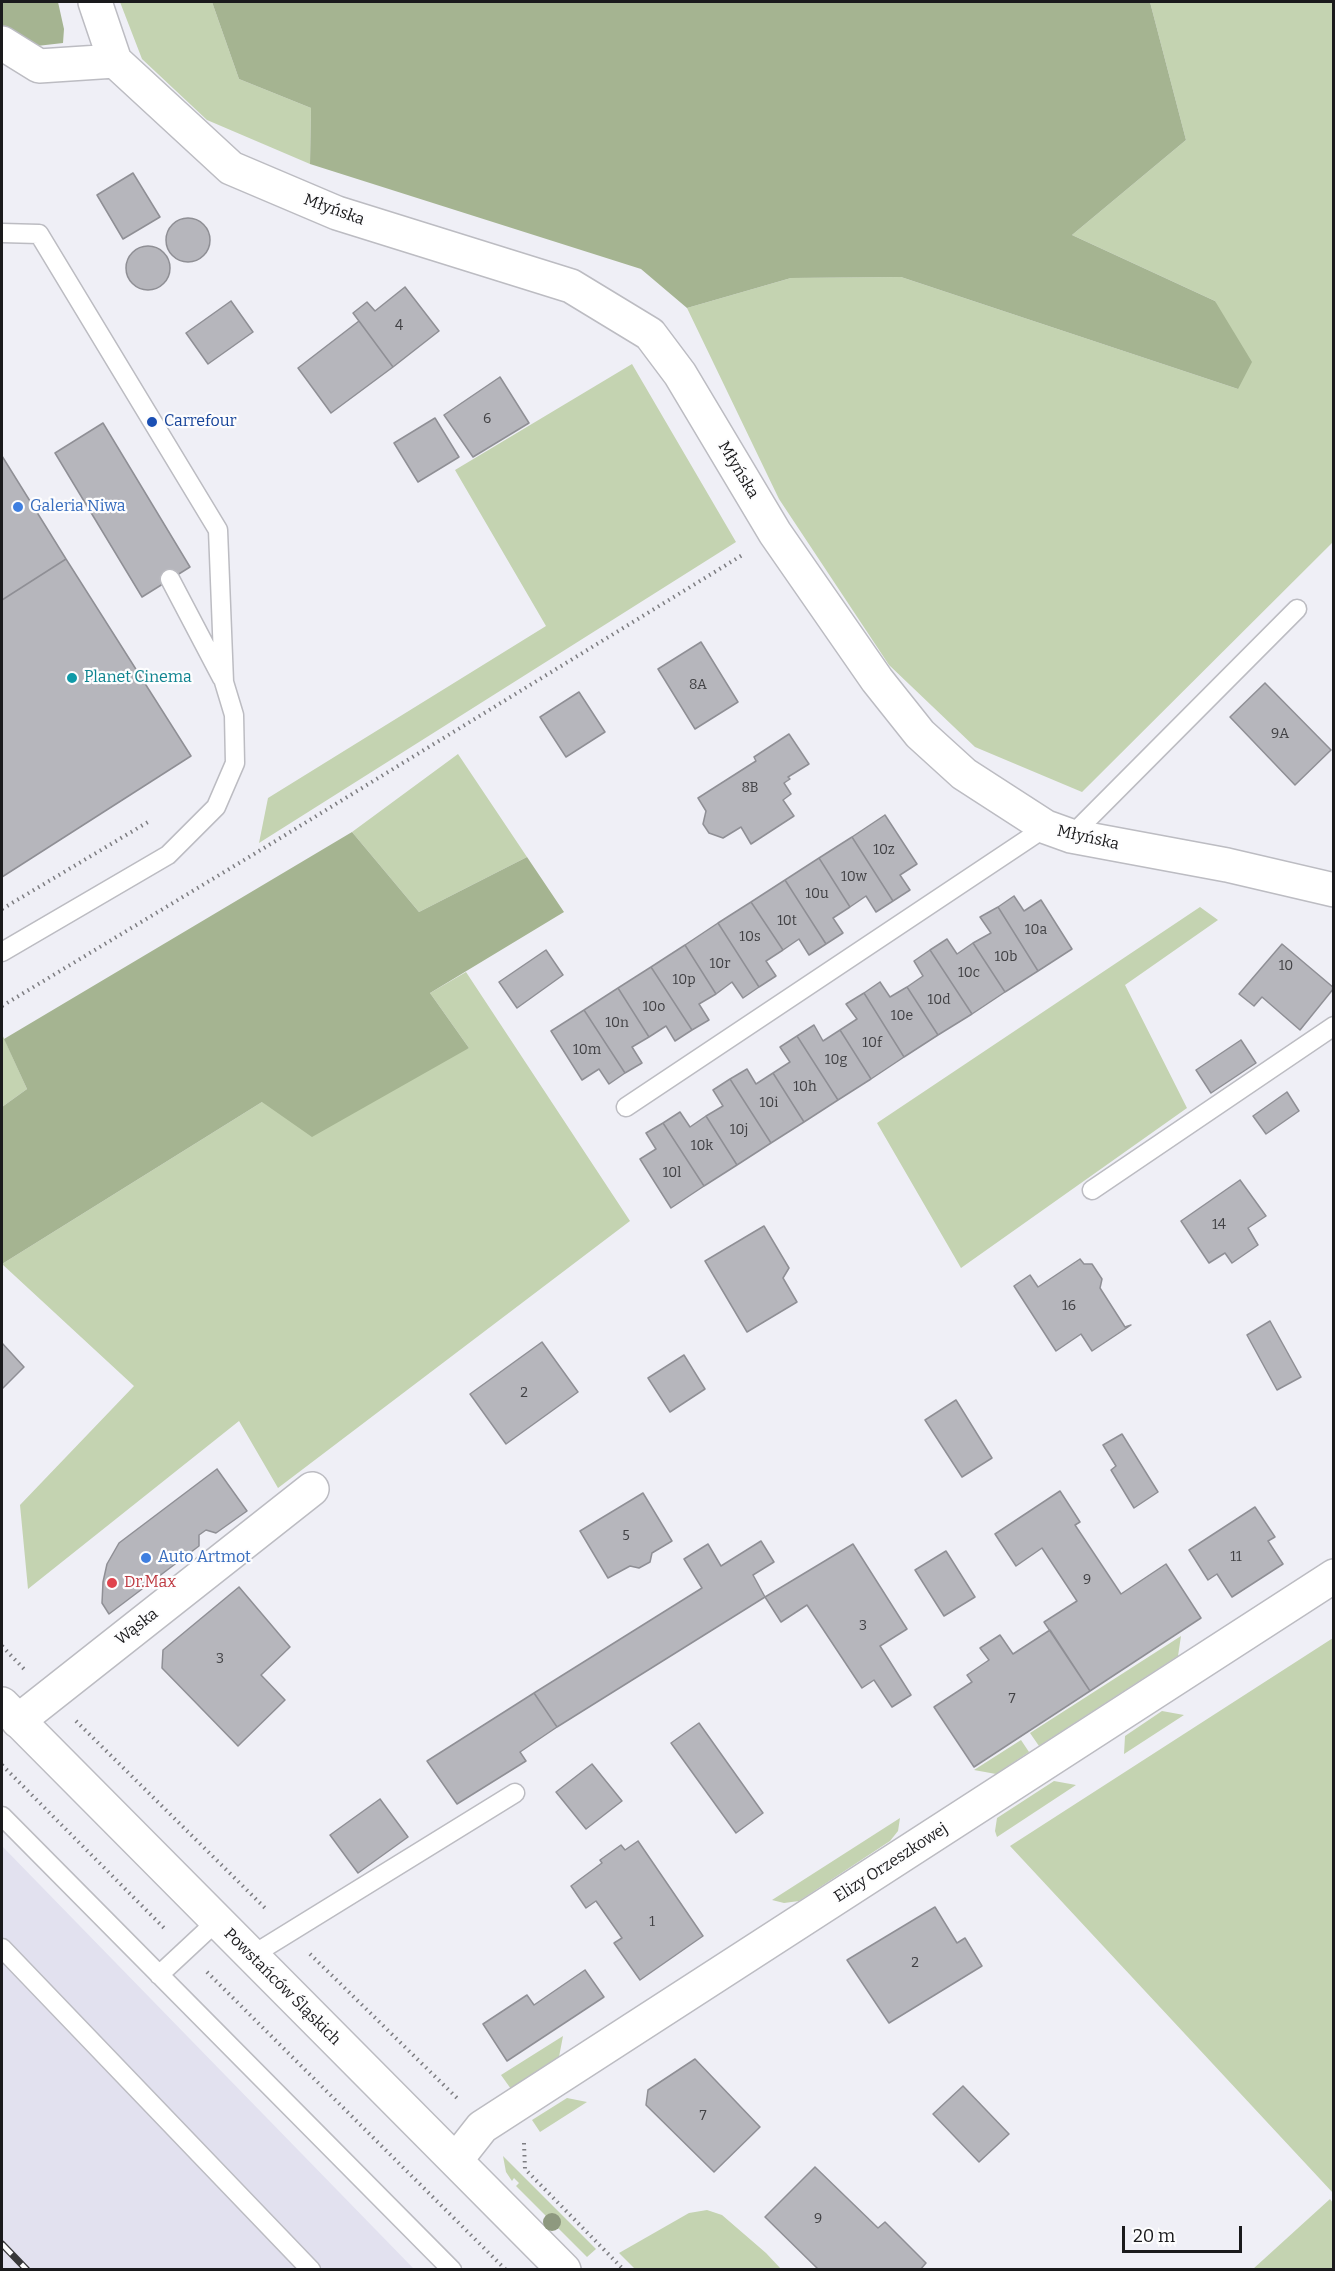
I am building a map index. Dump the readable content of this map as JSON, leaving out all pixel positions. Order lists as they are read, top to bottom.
{
  "streets": {
    "street": [
      "Młyńska",
      "Wąska",
      "Elizy Orzeszkowej",
      "Powstańców Śląskich"
    ]
  },
  "crossings": [
    ["Wąska", "Powstańców Śląskich"],
    ["Elizy Orzeszkowej", "Powstańców Śląskich"]
  ],
  "places": [
    "Carrefour",
    "Galeria Niwa",
    "Planet Cinema",
    "Auto Artmot",
    "Dr.Max"
  ],
  "house_numbers": [
    "4",
    "6",
    "8A",
    "9A",
    "8B",
    "10z",
    "10w",
    "10u",
    "10t",
    "10a",
    "10s",
    "10b",
    "10r",
    "10",
    "10c",
    "10p",
    "10d",
    "10o",
    "10e",
    "10n",
    "10f",
    "10m",
    "10g",
    "10h",
    "10i",
    "10j",
    "10k",
    "10l",
    "14",
    "16",
    "2",
    "5",
    "11",
    "9",
    "3",
    "3",
    "7",
    "1",
    "2",
    "7",
    "9"
  ],
  "scale_bar": "20 m"
}
